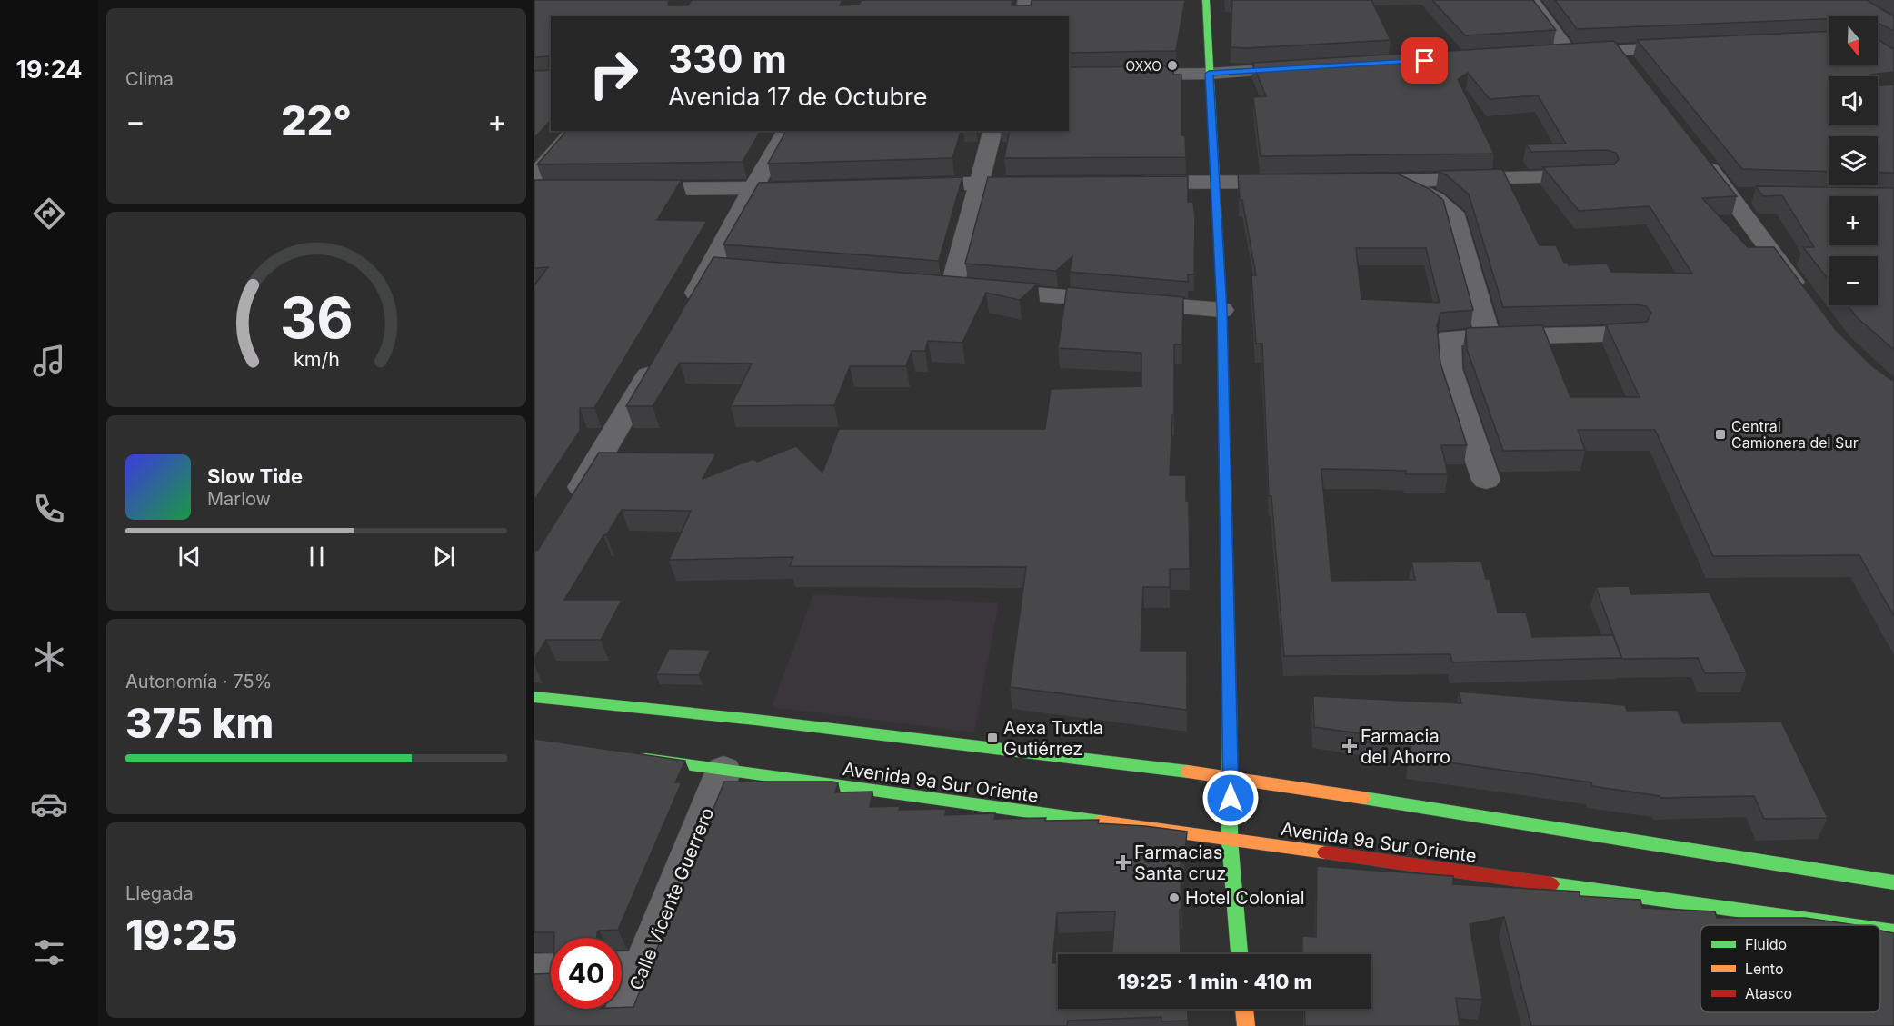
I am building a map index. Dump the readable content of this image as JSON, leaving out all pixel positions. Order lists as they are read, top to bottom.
{
  "streets": {
    "street": ["Avenida 9a Sur Oriente", "Calle Vicente Guerrero"]
  },
  "crossings": [
    ["Avenida 9a Sur Oriente", "Calle Vicente Guerrero"]
  ],
  "places": {
    "other": ["OXXO", "Hotel Colonial"],
    "transit": ["Central Camionera del Sur", "Aexa Tuxtla Gutiérrez"],
    "health": ["Farmacia del Ahorro", "Farmacias Santa cruz"]
  },
  "legend": ["Fluido", "Lento", "Atasco"],
  "north": "bottom",
  "page": {
    "tabs": "19:24",
    "tile": [
      "Clima",
      ["Autonomía · 75%", "375 km"],
      ["Llegada", "19:25"]
    ],
    "map_buttons": ["+", "−"],
    "turn": ["330 m", "Avenida 17 de Octubre"],
    "heat": ["−", "22°", "+"],
    "song": ["Slow Tide", "Marlow"],
    "limit": "40",
    "trip": "19:25 · 1 min · 410 m",
    "gauge": ["36", "km/h"]
  }
}
